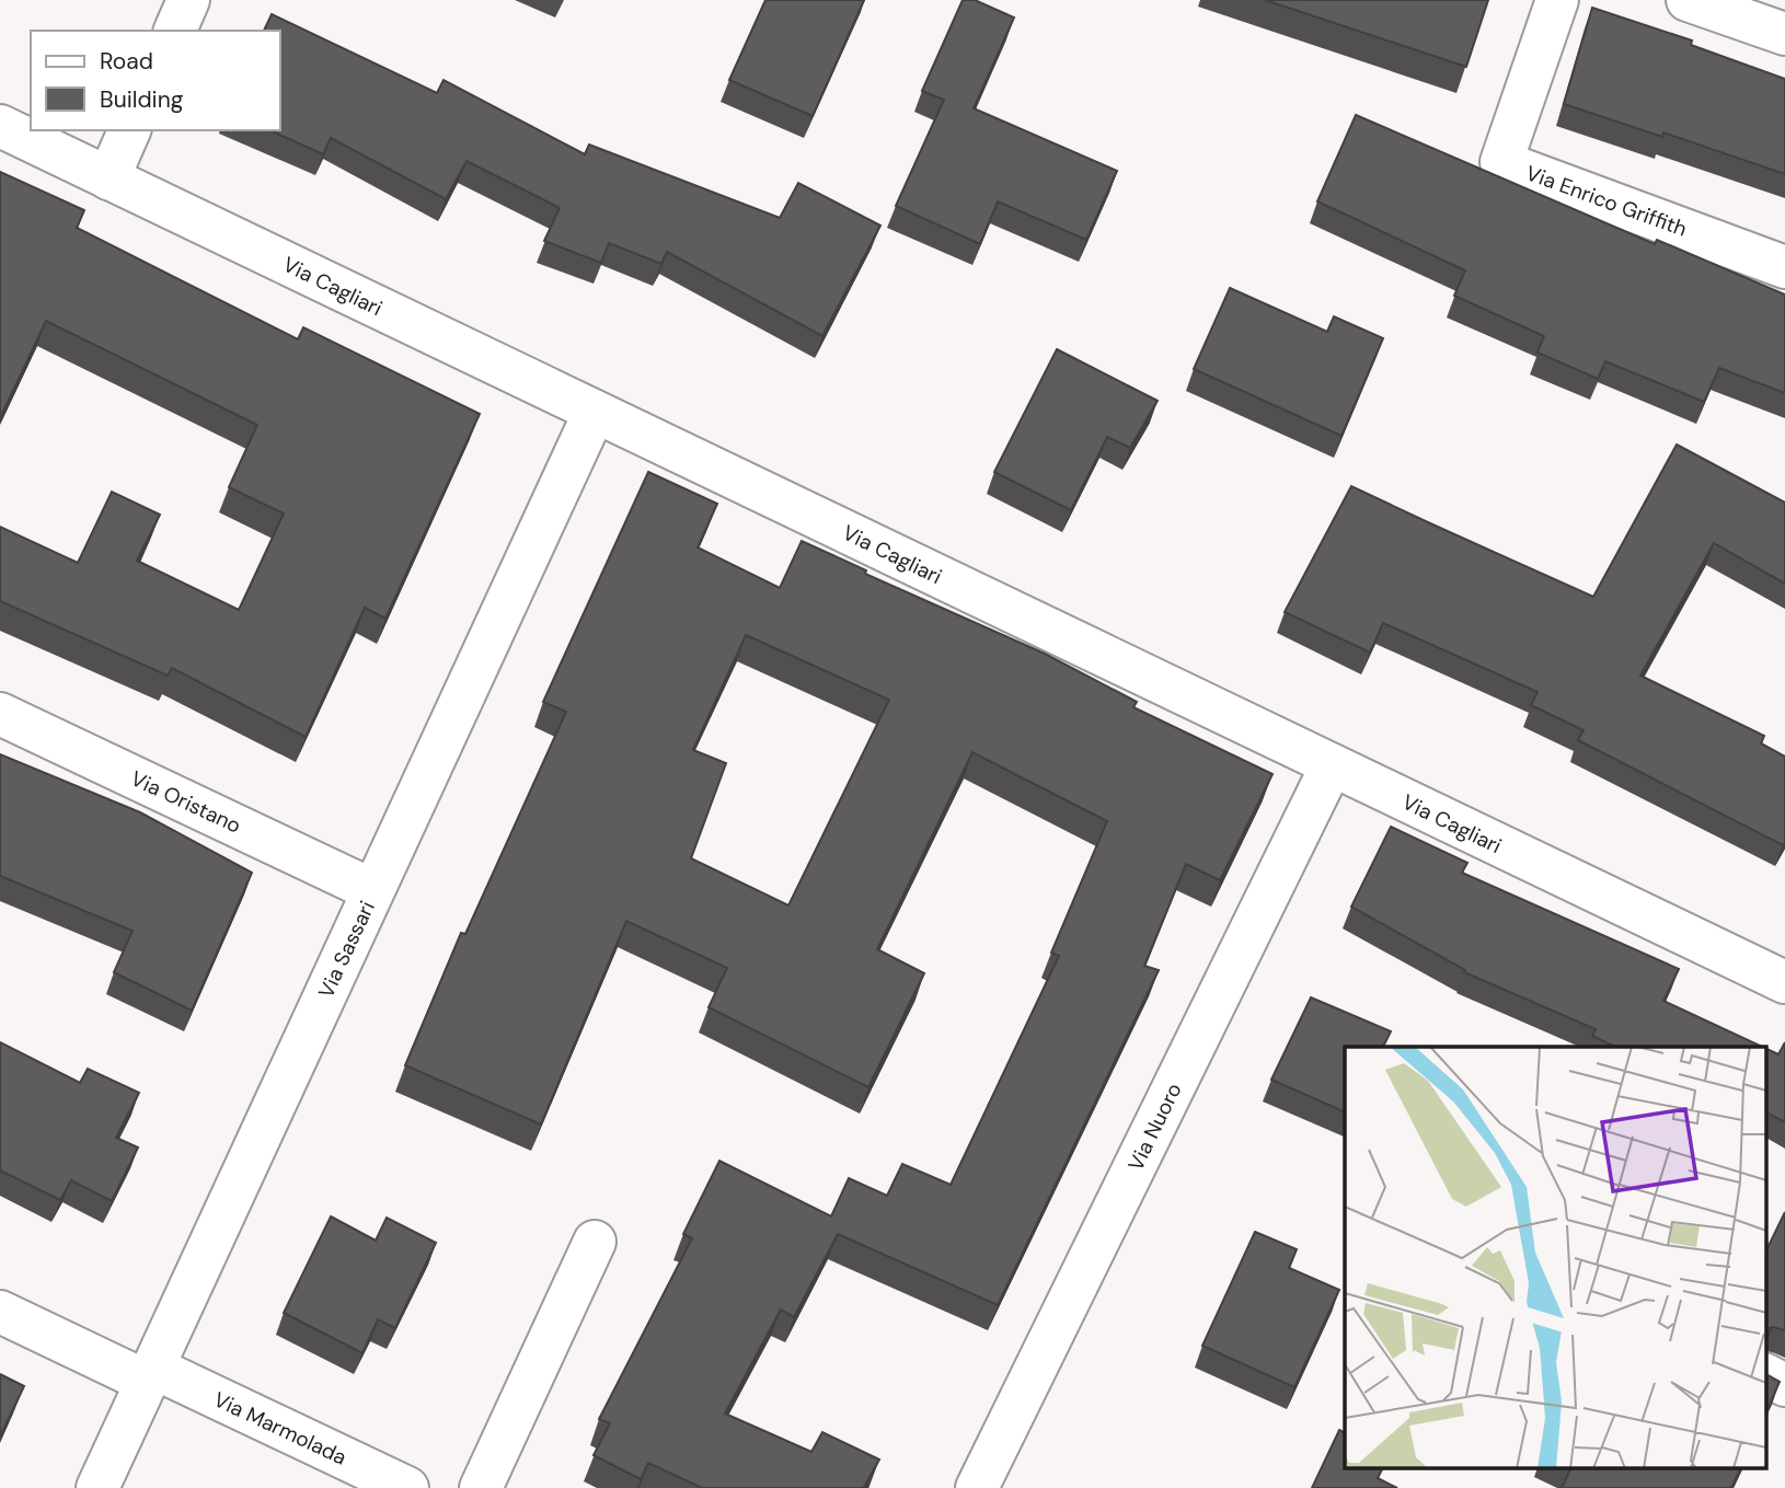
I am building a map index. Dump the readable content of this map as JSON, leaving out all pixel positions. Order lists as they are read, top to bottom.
{
  "streets": {
    "street": [
      "Via Enrico Griffith",
      "Via Cagliari",
      "Via Oristano",
      "Via Sassari",
      "Via Nuoro",
      "Via Marmolada"
    ]
  },
  "crossings": [
    ["Via Cagliari", "Via Sassari"],
    ["Via Cagliari", "Via Nuoro"],
    ["Via Oristano", "Via Sassari"],
    ["Via Sassari", "Via Marmolada"]
  ],
  "legend": ["Road", "Building"]
}
